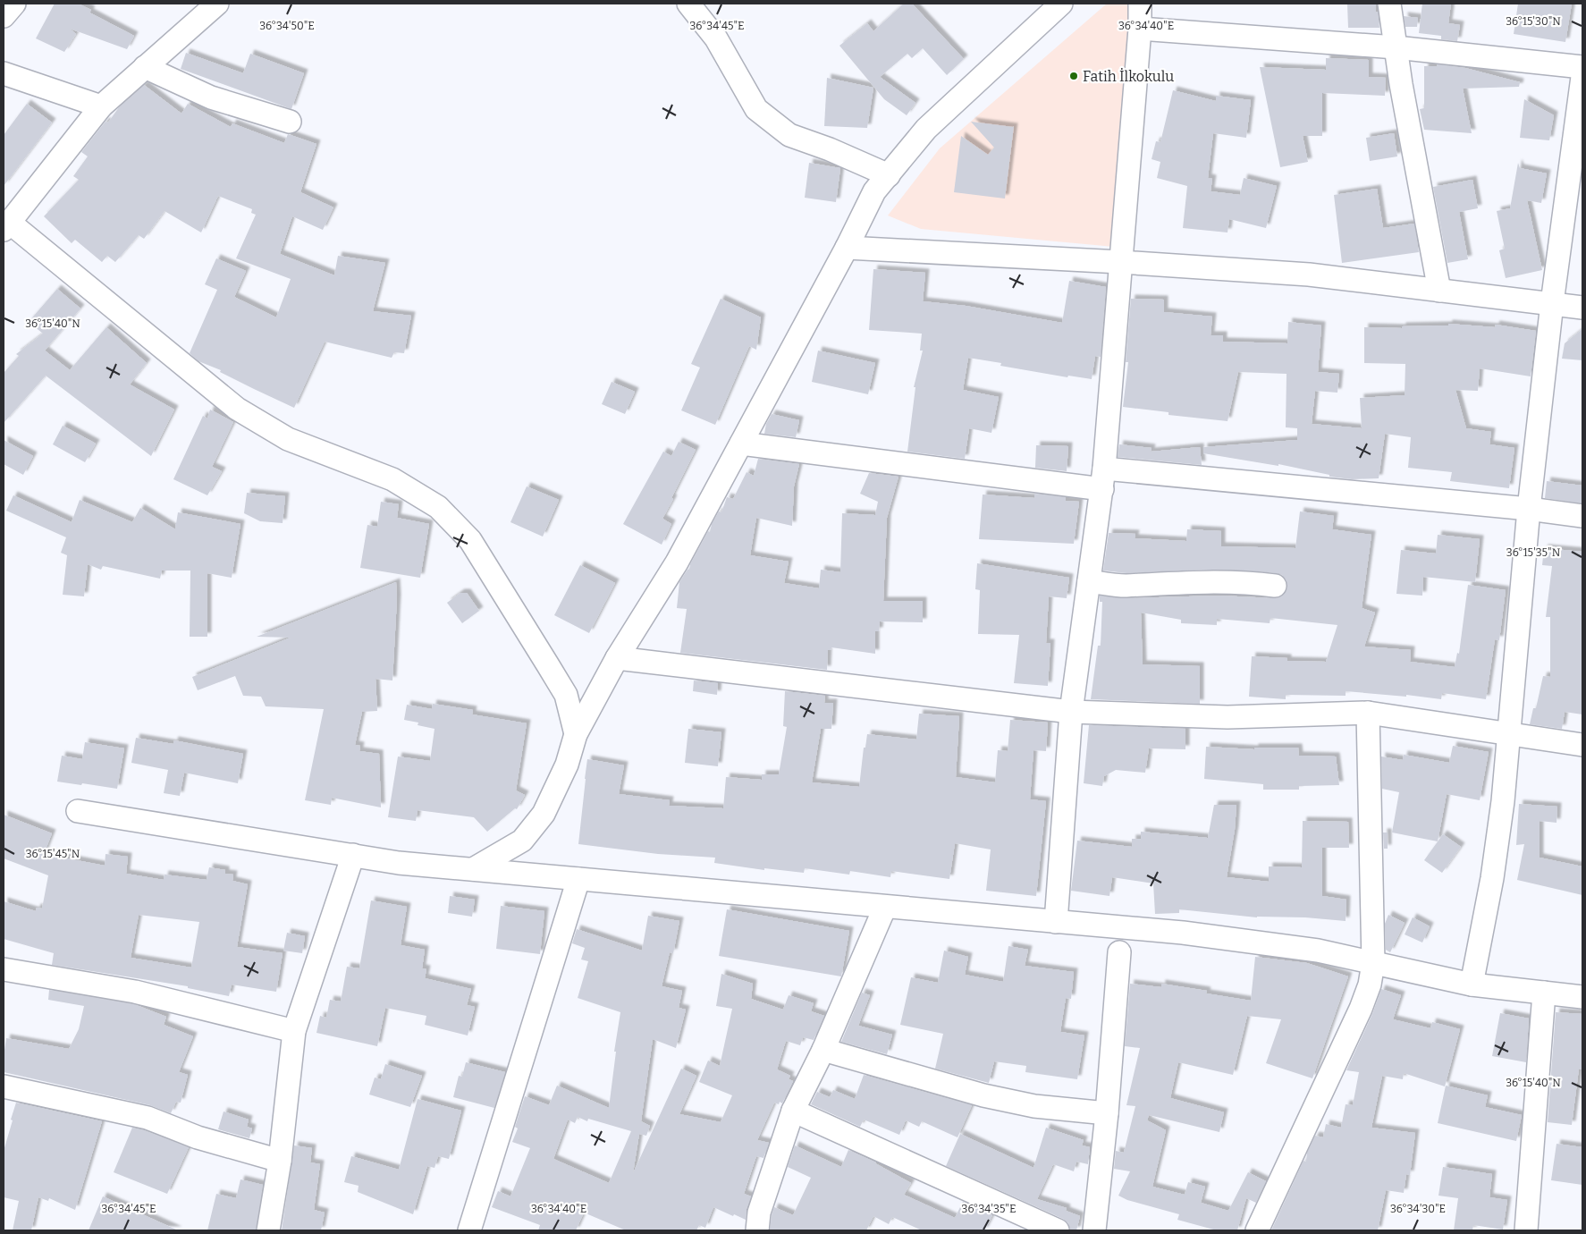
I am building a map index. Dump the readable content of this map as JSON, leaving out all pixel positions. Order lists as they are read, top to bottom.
{
  "places": ["Fatih İlkokulu"],
  "coordinates": [
    "36°15'30\"N",
    "36°34'50\"E",
    "36°34'45\"E",
    "36°34'40\"E",
    "36°15'40\"N",
    "36°15'35\"N",
    "36°15'45\"N",
    "36°34'35\"E",
    "36°34'30\"E"
  ]
}
